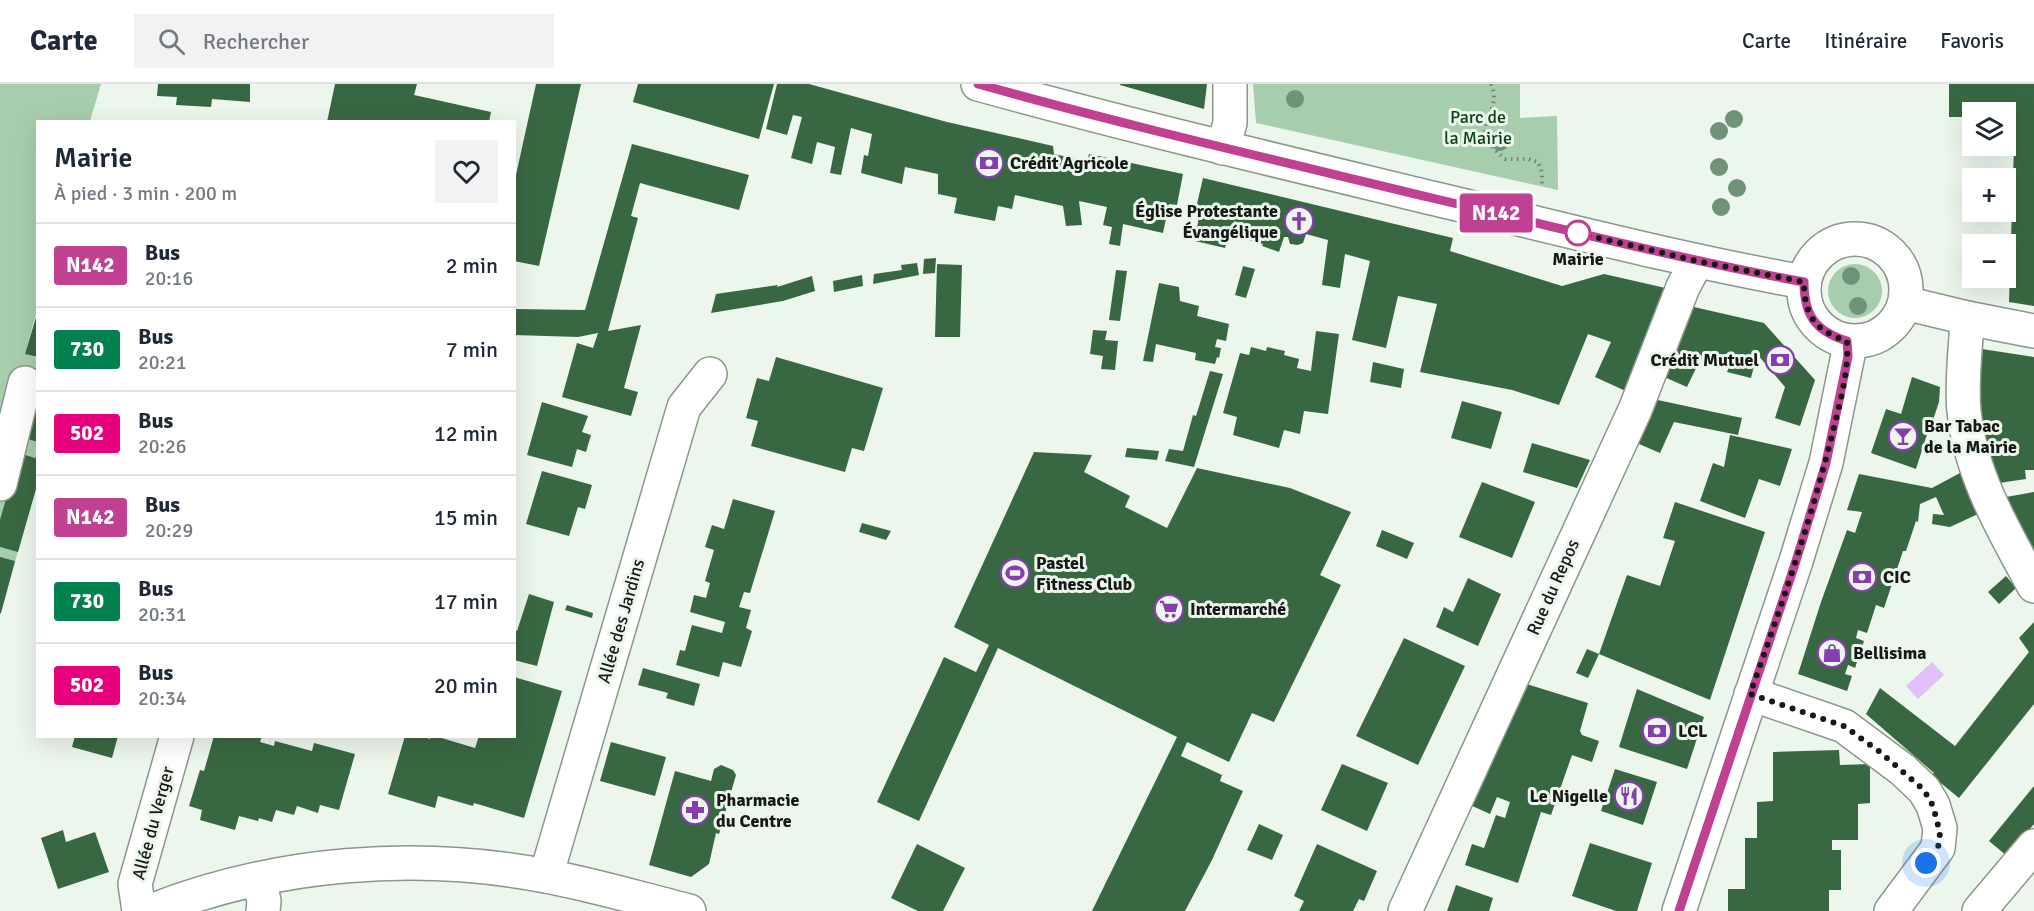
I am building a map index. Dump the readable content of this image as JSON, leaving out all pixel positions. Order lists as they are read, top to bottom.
{
  "streets": {
    "street": ["Rue du Repos", "Allée des Jardins", "Allée du Verger"]
  },
  "parks": ["Parc de la Mairie"],
  "places": {
    "bank": [
      "Crédit Agricole",
      "Crédit Mutuel",
      "CIC",
      "LCL"
    ],
    "church": ["Église Protestante Évangélique"],
    "other": ["Mairie"],
    "bar": ["Bar Tabac de la Mairie"],
    "sports": ["Pastel Fitness Club"],
    "supermarket": ["Intermarché"],
    "shop": ["Bellisima"],
    "restaurant": ["Le Nigelle"],
    "pharmacy": ["Pharmacie du Centre"]
  },
  "lines": ["bus line N142"],
  "page": {
    "header": "Carte",
    "search": "Rechercher",
    "nav": ["Carte", "Itinéraire", "Favoris"],
    "on_map": "N142",
    "map_buttons": ["+", "−"],
    "heading": ["Mairie", "À pied · 3 min · 200 m"],
    "list": [
      {
        "mark": "N142",
        "name": "Bus",
        "note": "20:16",
        "value": "2 min"
      },
      {
        "mark": "730",
        "name": "Bus",
        "note": "20:21",
        "value": "7 min"
      },
      {
        "mark": "502",
        "name": "Bus",
        "note": "20:26",
        "value": "12 min"
      },
      {
        "mark": "N142",
        "name": "Bus",
        "note": "20:29",
        "value": "15 min"
      },
      {
        "mark": "730",
        "name": "Bus",
        "note": "20:31",
        "value": "17 min"
      },
      {
        "mark": "502",
        "name": "Bus",
        "note": "20:34",
        "value": "20 min"
      }
    ]
  }
}
